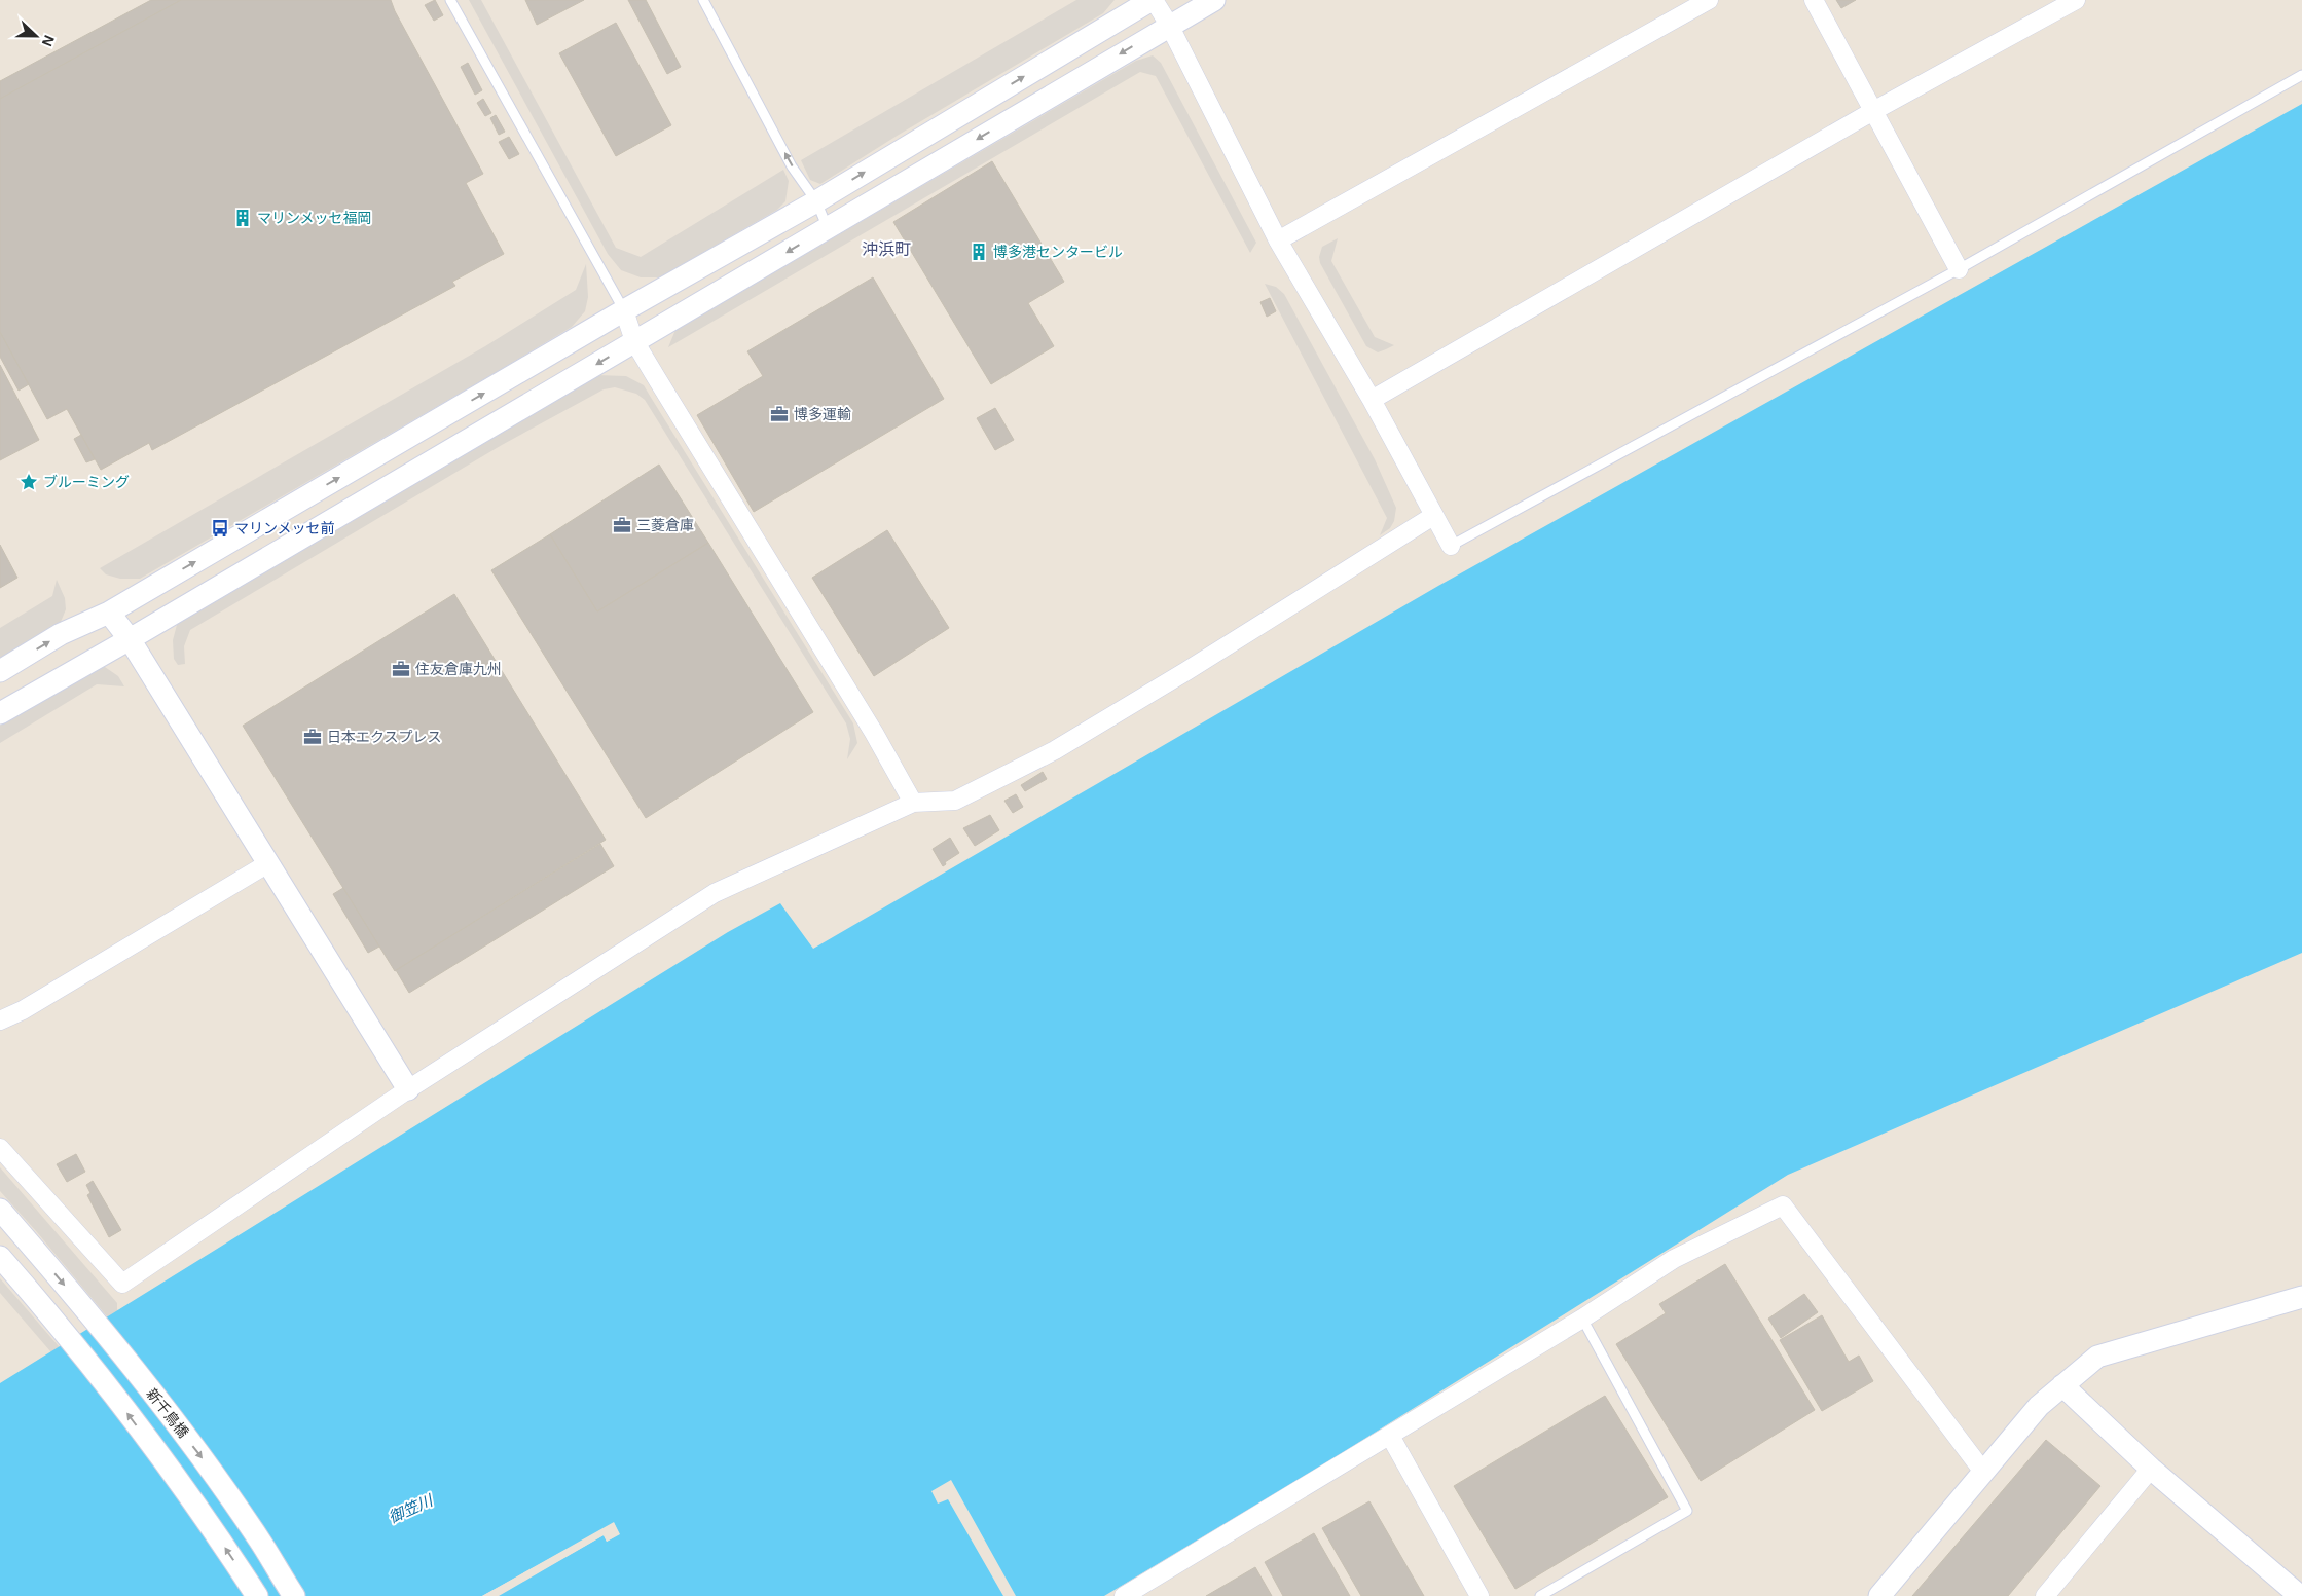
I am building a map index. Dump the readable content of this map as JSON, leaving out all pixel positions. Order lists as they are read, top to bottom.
{
  "streets": {
    "street": ["新千鳥橋"]
  },
  "districts": ["沖浜町"],
  "water": ["御笠川"],
  "places": {
    "building": ["マリンメッセ福岡", "博多港センタービル"],
    "office": [
      "博多運輸",
      "三菱倉庫",
      "住友倉庫九州",
      "日本エクスプレス"
    ],
    "place": ["ブルーミング"],
    "bus stop": ["マリンメッセ前"]
  },
  "north": "right"
}
